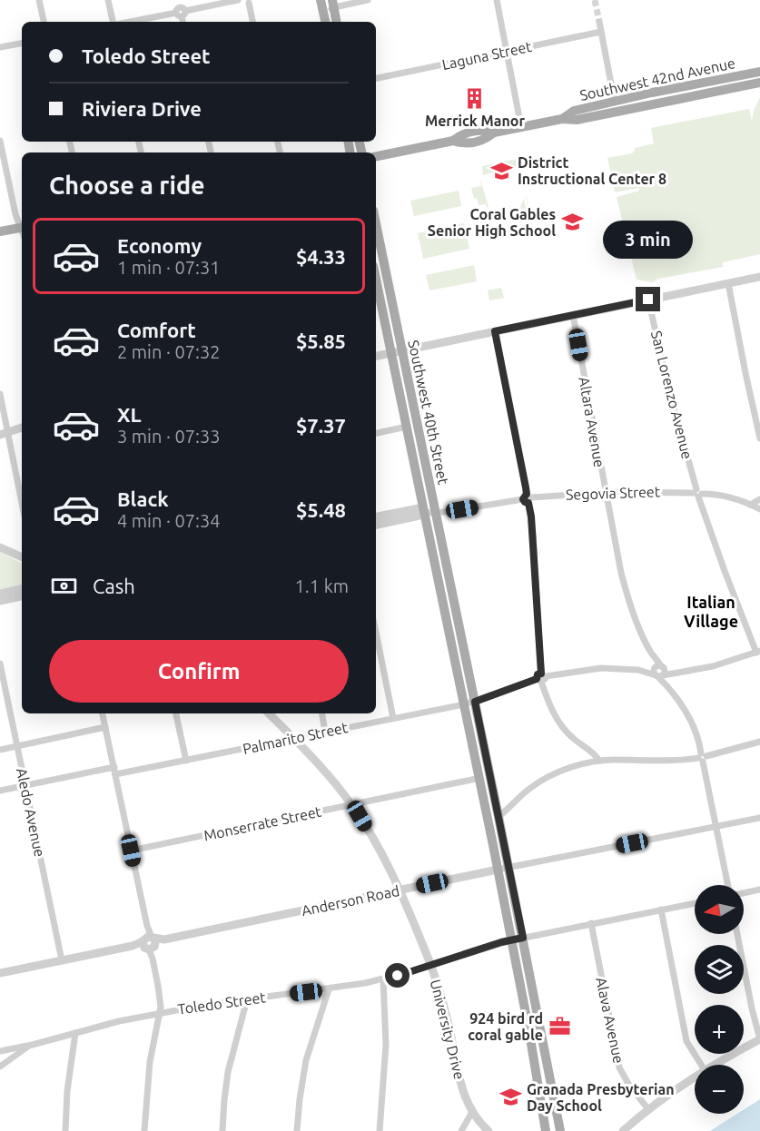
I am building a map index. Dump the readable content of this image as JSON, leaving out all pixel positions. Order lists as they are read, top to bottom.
{
  "streets": {
    "main road": ["Southwest 42nd Avenue", "Southwest 40th Street"],
    "street": [
      "Laguna Street",
      "San Lorenzo Avenue",
      "Altara Avenue",
      "Segovia Street",
      "Palmarito Street",
      "Aledo Avenue",
      "Monserrate Street",
      "Anderson Road",
      "Toledo Street",
      "Alava Avenue",
      "University Drive"
    ]
  },
  "crossings": [
    ["San Lorenzo Avenue", "Segovia Street"],
    ["San Lorenzo Avenue", "Palmarito Street"],
    ["Southwest 40th Street", "Segovia Street"],
    ["Southwest 40th Street", "Palmarito Street"],
    ["Southwest 40th Street", "Monserrate Street"],
    ["Southwest 40th Street", "Anderson Road"],
    ["Southwest 40th Street", "Toledo Street"],
    ["Altara Avenue", "Segovia Street"],
    ["Altara Avenue", "Palmarito Street"],
    ["Altara Avenue", "Anderson Road"],
    ["Palmarito Street", "Aledo Avenue"],
    ["Palmarito Street", "University Drive"],
    ["Monserrate Street", "University Drive"],
    ["Anderson Road", "University Drive"],
    ["Toledo Street", "Alava Avenue"],
    ["Toledo Street", "University Drive"]
  ],
  "districts": ["Italian Village"],
  "places": {
    "building": ["Merrick Manor"],
    "school or university": ["District Instructional Center 8", "Coral Gables Senior High School", "Granada Presbyterian Day School"],
    "office": ["924 bird rd coral gable"]
  },
  "north": "left",
  "page": {
    "banner": ["Toledo Street", "Riviera Drive"],
    "heading": "Choose a ride",
    "list": [
      {
        "name": "Economy",
        "note": "1 min · 07:31",
        "value": "$4.33"
      },
      {
        "name": "Comfort",
        "note": "2 min · 07:32",
        "value": "$5.85"
      },
      {
        "name": "XL",
        "note": "3 min · 07:33",
        "value": "$7.37"
      },
      {
        "name": "Black",
        "note": "4 min · 07:34",
        "value": "$5.48"
      }
    ],
    "bubble": "3 min",
    "pay": ["Cash", "1.1 km"],
    "buttons": "Confirm",
    "map_buttons": ["+", "−"]
  }
}
